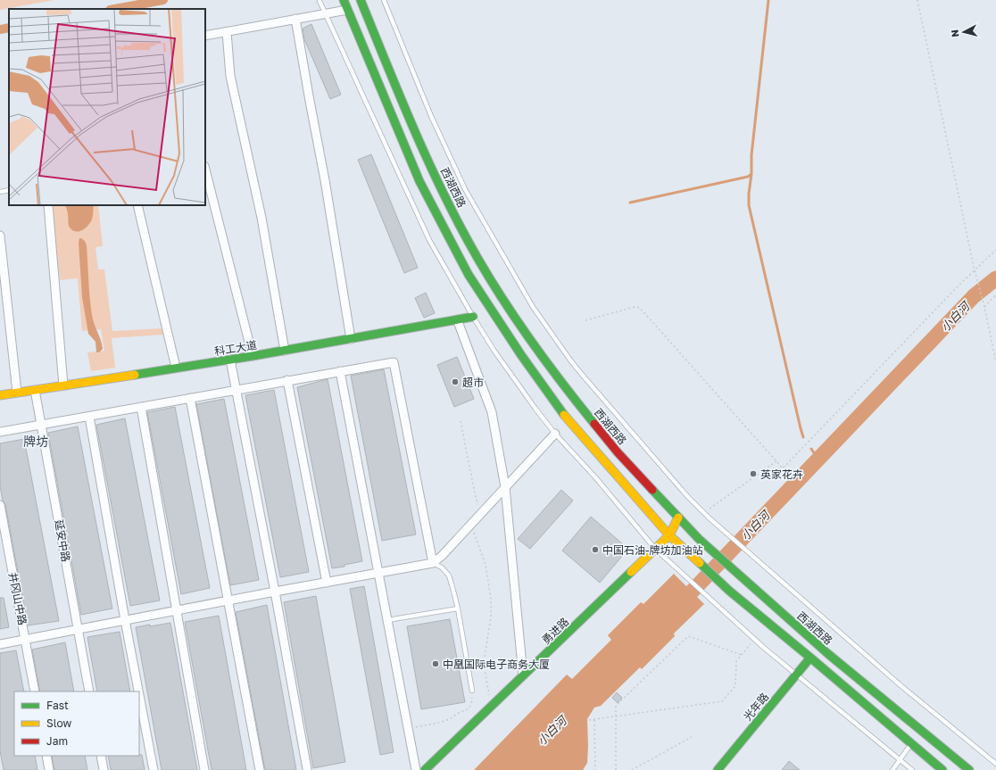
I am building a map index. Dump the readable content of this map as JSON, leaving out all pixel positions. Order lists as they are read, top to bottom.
{
  "streets": {
    "main road": [
      "西湖西路",
      "科工大道",
      "勇进路",
      "光年路"
    ],
    "street": ["延安中路", "井冈山中路"]
  },
  "crossings": [
    ["西湖西路", "勇进路"],
    ["科工大道", "延安中路"]
  ],
  "districts": ["牌坊"],
  "water": ["小白河"],
  "places": [
    "超市",
    "英家花卉",
    "中国石油-牌坊加油站",
    "中凰国际电子商务大厦"
  ],
  "legend": ["Fast", "Slow", "Jam"],
  "north": "left"
}
